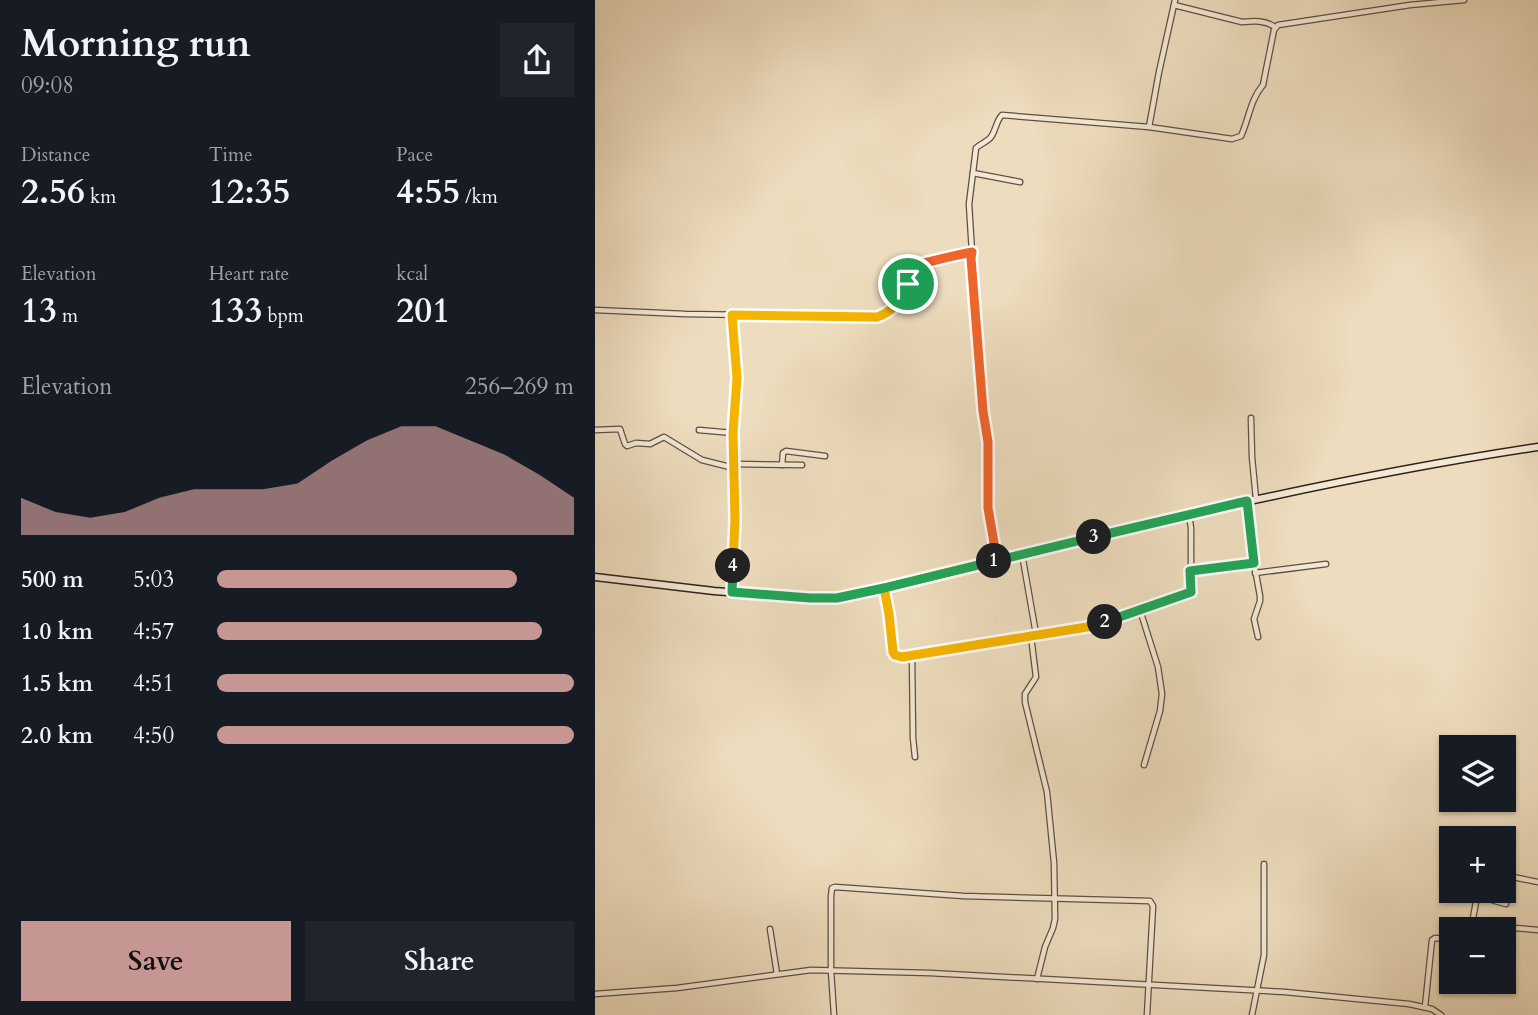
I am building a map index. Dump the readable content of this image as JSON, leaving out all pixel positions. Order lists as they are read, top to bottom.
{
  "page": {
    "heading": ["Morning run", "09:08"],
    "stats": [
      ["Distance", "2.56 km"],
      ["Time", "12:35"],
      ["Pace", "4:55 /km"],
      ["Elevation", "13 m"],
      ["Heart rate", "133 bpm"],
      ["kcal", "201"]
    ],
    "chart": ["Elevation", "256–269 m"],
    "pins": [
      "3",
      "1",
      "4",
      "2"
    ],
    "list": [
      {
        "name": "500 m",
        "note": "5:03"
      },
      {
        "name": "1.0 km",
        "note": "4:57"
      },
      {
        "name": "1.5 km",
        "note": "4:51"
      },
      {
        "name": "2.0 km",
        "note": "4:50"
      }
    ],
    "map_buttons": ["+", "−"],
    "buttons": ["Save", "Share"]
  }
}
